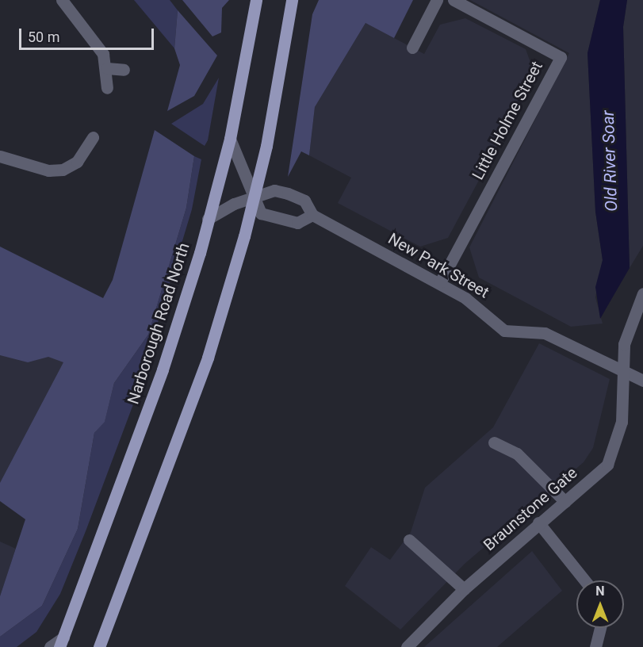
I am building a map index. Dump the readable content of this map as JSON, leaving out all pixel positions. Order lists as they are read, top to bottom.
{
  "streets": {
    "main road": ["Narborough Road North"],
    "street": ["Little Holme Street", "New Park Street", "Braunstone Gate"]
  },
  "crossings": [
    ["Little Holme Street", "New Park Street"],
    ["New Park Street", "Narborough Road North"],
    ["New Park Street", "Braunstone Gate"]
  ],
  "water": ["Old River Soar"],
  "scale_bar": "50 m",
  "north": "top"
}
